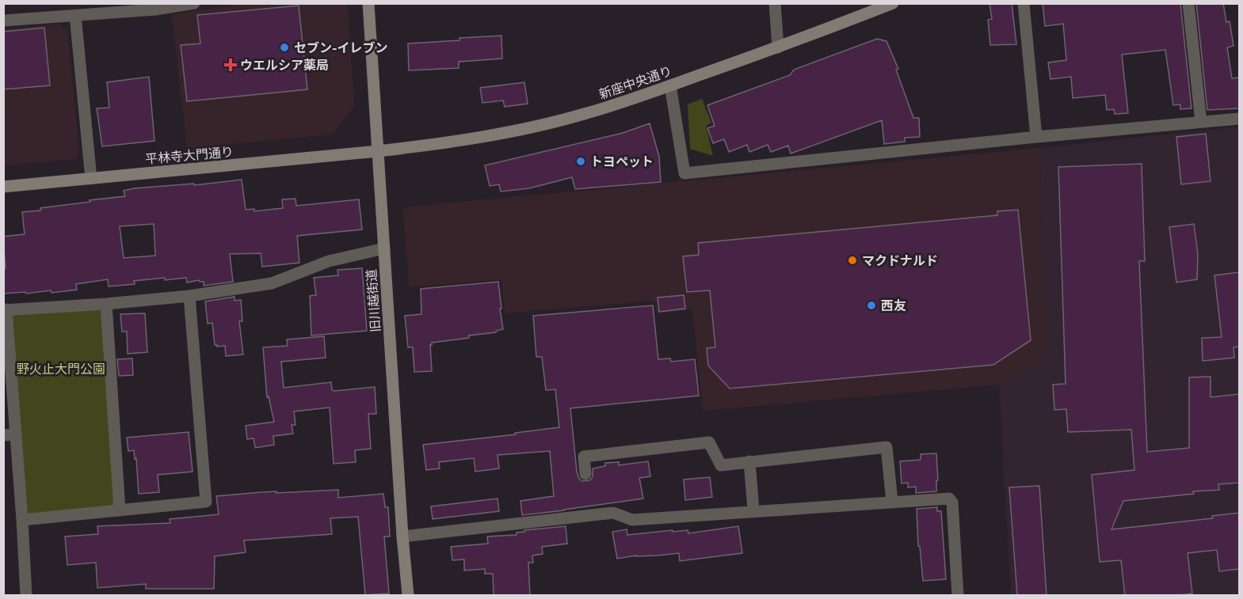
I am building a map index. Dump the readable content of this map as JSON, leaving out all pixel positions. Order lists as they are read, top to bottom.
{
  "streets": {
    "street": ["新座中央通り", "平林寺大門通り", "旧川越街道"]
  },
  "crossings": [
    ["新座中央通り", "平林寺大門通り"],
    ["新座中央通り", "旧川越街道"],
    ["平林寺大門通り", "旧川越街道"]
  ],
  "parks": ["野火止大門公園"],
  "places": {
    "other": [
      "セブン-イレブン",
      "トヨペット",
      "マクドナルド",
      "西友"
    ],
    "health": ["ウエルシア薬局"]
  }
}
